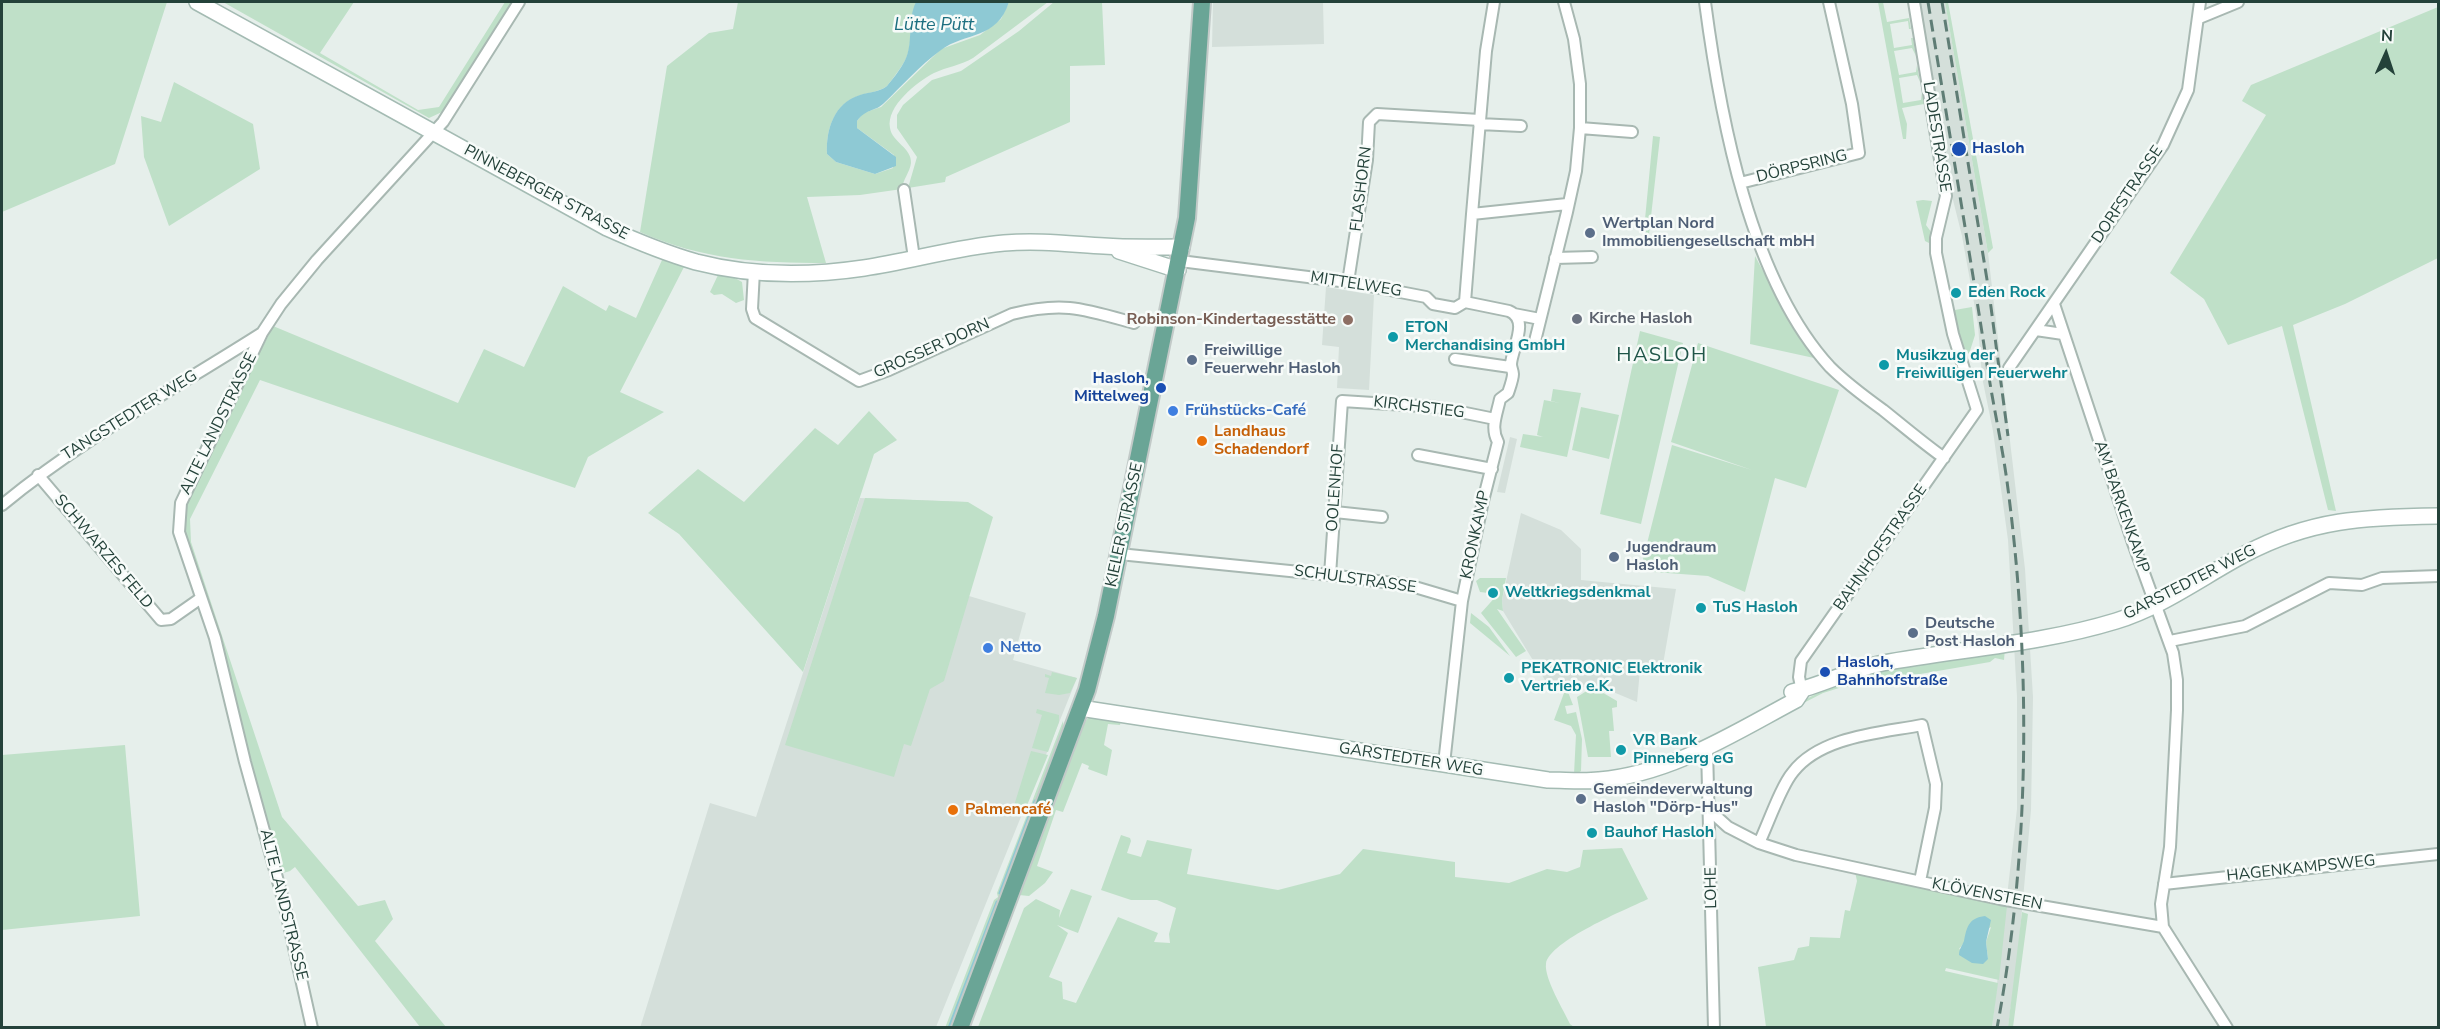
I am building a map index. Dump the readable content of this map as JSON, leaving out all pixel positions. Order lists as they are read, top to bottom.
{
  "streets": {
    "main road": ["PINNEBERGER STRASSE", "KIELER STRASSE", "GARSTEDTER WEG"],
    "street": [
      "LADESTRASSE",
      "DÖRPSRING",
      "FLASHORN",
      "DORFSTRASSE",
      "MITTELWEG",
      "GROSSER DORN",
      "KIRCHSTIEG",
      "TANGSTEDTER WEG",
      "ALTE LANDSTRASSE",
      "OOLENHOF",
      "AM BARKENKAMP",
      "KRONKAMP",
      "BAHNHOFSTRASSE",
      "SCHWARZES FELD",
      "SCHULSTRASSE",
      "HAGENKAMPSWEG",
      "LOHE",
      "KLÖVENSTEEN"
    ]
  },
  "crossings": [
    ["LADESTRASSE", "BAHNHOFSTRASSE"],
    ["FLASHORN", "MITTELWEG"],
    ["PINNEBERGER STRASSE", "MITTELWEG"],
    ["PINNEBERGER STRASSE", "GROSSER DORN"],
    ["PINNEBERGER STRASSE", "ALTE LANDSTRASSE"],
    ["PINNEBERGER STRASSE", "KIELER STRASSE"],
    ["DORFSTRASSE", "AM BARKENKAMP"],
    ["MITTELWEG", "KIELER STRASSE"],
    ["KIRCHSTIEG", "OOLENHOF"],
    ["KIRCHSTIEG", "KRONKAMP"],
    ["TANGSTEDTER WEG", "ALTE LANDSTRASSE"],
    ["TANGSTEDTER WEG", "SCHWARZES FELD"],
    ["ALTE LANDSTRASSE", "SCHWARZES FELD"],
    ["OOLENHOF", "SCHULSTRASSE"],
    ["AM BARKENKAMP", "GARSTEDTER WEG"],
    ["AM BARKENKAMP", "HAGENKAMPSWEG"],
    ["AM BARKENKAMP", "KLÖVENSTEEN"],
    ["KIELER STRASSE", "SCHULSTRASSE"],
    ["KIELER STRASSE", "GARSTEDTER WEG"],
    ["KRONKAMP", "SCHULSTRASSE"],
    ["BAHNHOFSTRASSE", "GARSTEDTER WEG"],
    ["GARSTEDTER WEG", "LOHE"],
    ["LOHE", "KLÖVENSTEEN"]
  ],
  "districts": ["HASLOH"],
  "water": ["Lütte Pütt"],
  "places": [
    "Hasloh",
    "Wertplan Nord Immobiliengesellschaft mbH",
    "Eden Rock",
    "Kirche Hasloh",
    "Robinson-Kindertagesstätte",
    "ETON Merchandising GmbH",
    "Freiwillige Feuerwehr Hasloh",
    "Musikzug der Freiwilligen Feuerwehr",
    "Hasloh, Mittelweg",
    "Frühstücks-Café",
    "Landhaus Schadendorf",
    "Jugendraum Hasloh",
    "Weltkriegsdenkmal",
    "TuS Hasloh",
    "Deutsche Post Hasloh",
    "Netto",
    "Hasloh, Bahnhofstraße",
    "PEKATRONIC Elektronik Vertrieb e.K.",
    "VR Bank Pinneberg eG",
    "Gemeindeverwaltung Hasloh \"Dörp-Hus\"",
    "Palmencafé",
    "Bauhof Hasloh"
  ],
  "north": "top"
}
